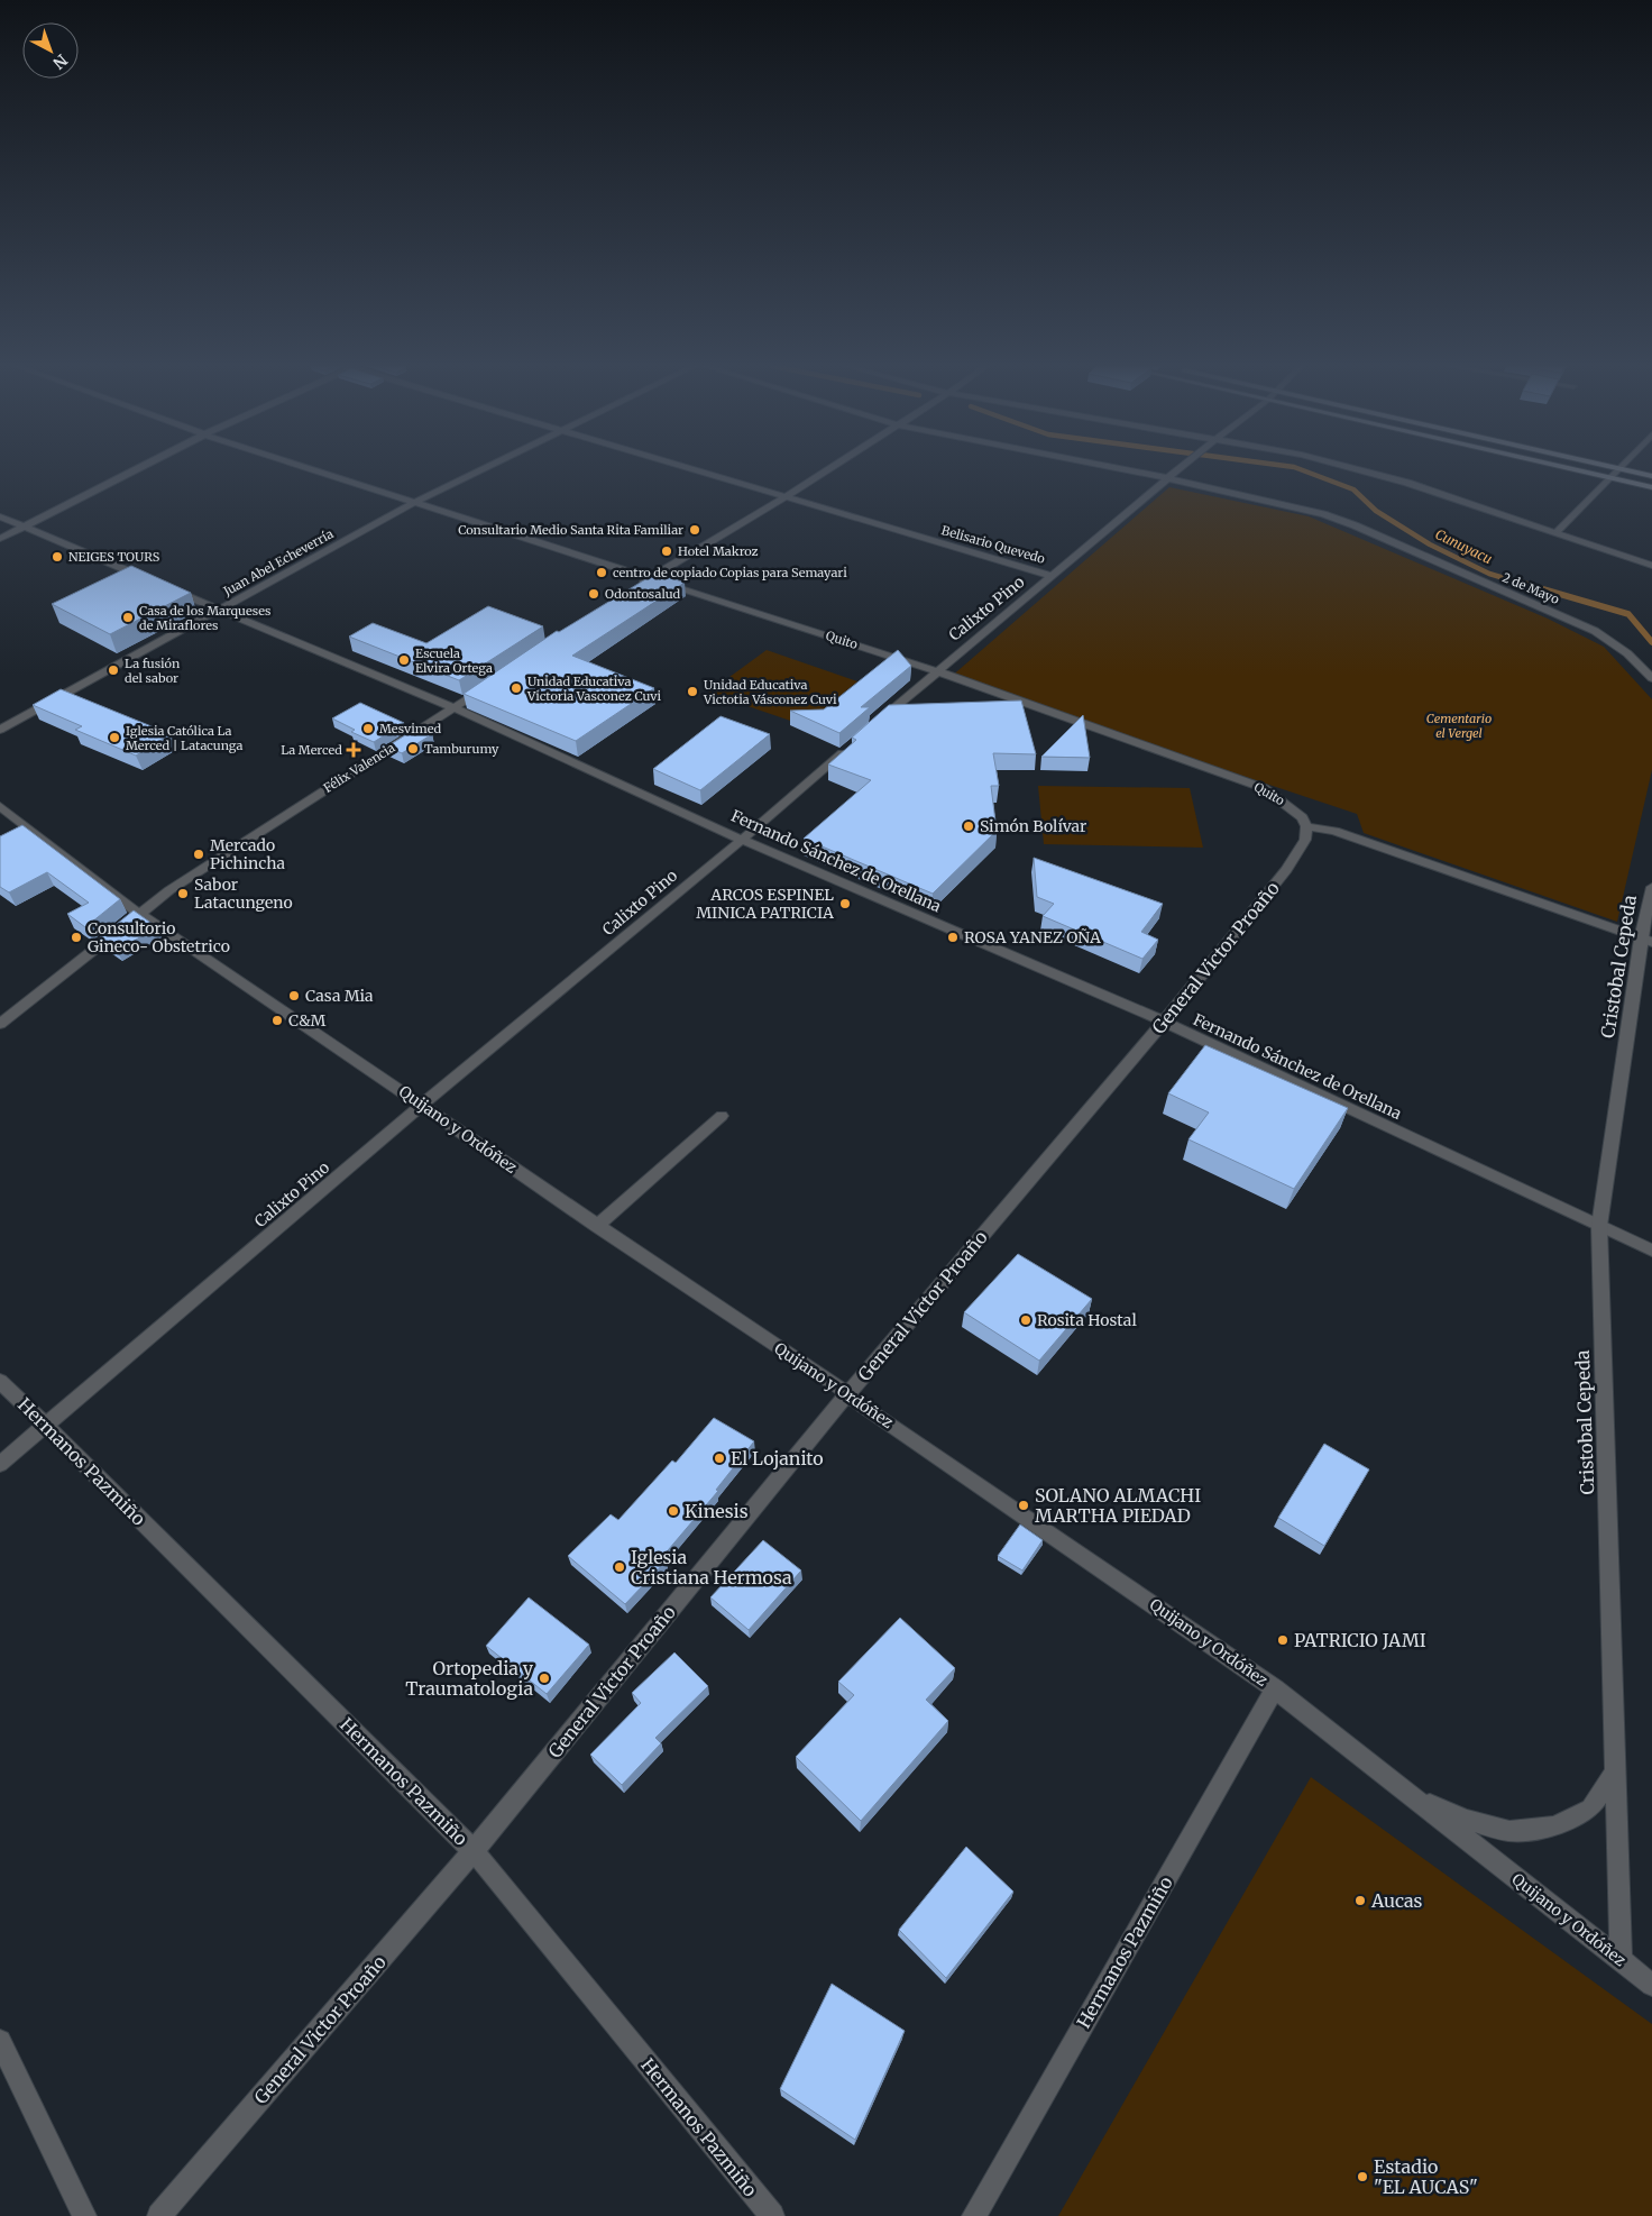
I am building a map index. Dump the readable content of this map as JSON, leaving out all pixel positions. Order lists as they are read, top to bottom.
{
  "streets": {
    "street": [
      "Belisario Quevedo",
      "Juan Abel Echeverría",
      "2 de Mayo",
      "Calixto Pino",
      "Quito",
      "Félix Valencia",
      "Fernando Sánchez de Orellana",
      "General Victor Proaño",
      "Cristobal Cepeda",
      "Quijano y Ordóñez",
      "Hermanos Pazmiño"
    ]
  },
  "crossings": [
    ["Belisario Quevedo", "Calixto Pino"],
    ["Juan Abel Echeverría", "Quito"],
    ["Juan Abel Echeverría", "Fernando Sánchez de Orellana"],
    ["2 de Mayo", "Calixto Pino"],
    ["Calixto Pino", "Quito"],
    ["Calixto Pino", "Fernando Sánchez de Orellana"],
    ["Calixto Pino", "Quijano y Ordóñez"],
    ["Calixto Pino", "Hermanos Pazmiño"],
    ["Quito", "General Victor Proaño"],
    ["Félix Valencia", "Fernando Sánchez de Orellana"],
    ["Félix Valencia", "Quijano y Ordóñez"],
    ["Fernando Sánchez de Orellana", "General Victor Proaño"],
    ["Fernando Sánchez de Orellana", "Cristobal Cepeda"],
    ["General Victor Proaño", "Quijano y Ordóñez"],
    ["General Victor Proaño", "Hermanos Pazmiño"],
    ["Cristobal Cepeda", "Quijano y Ordóñez"],
    ["Quijano y Ordóñez", "Hermanos Pazmiño"]
  ],
  "water": ["Cunuyacu"],
  "parks": ["Cementario el Vergel"],
  "places": {
    "other": [
      "Consultario Medio Santa Rita Familiar",
      "Hotel Makroz",
      "NEIGES TOURS",
      "centro de copiado Copias para Semayari",
      "Odontosalud",
      "Casa de los Marqueses de Miraflores",
      "Escuela Elvira Ortega",
      "La fusión del sabor",
      "Unidad Educativa Victoria Vasconez Cuvi",
      "Unidad Educativa Victotia Vásconez Cuvi",
      "Mesvimed",
      "Iglesia Católica La Merced | Latacunga",
      "Tamburumy",
      "Simón Bolívar",
      "Mercado Pichincha",
      "Sabor Latacungeno",
      "ARCOS ESPINEL MINICA PATRICIA",
      "Consultorio Gineco- Obstetrico",
      "ROSA YANEZ OÑA",
      "Casa Mia",
      "C&M",
      "Rosita Hostal",
      "El Lojanito",
      "SOLANO ALMACHI MARTHA PIEDAD",
      "Kinesis",
      "Iglesia Cristiana Hermosa",
      "PATRICIO JAMI",
      "Ortopedia y Traumatologia",
      "Aucas",
      "Estadio \"EL AUCAS\""
    ],
    "health": ["La Merced"]
  },
  "north": "bottom right"
}
